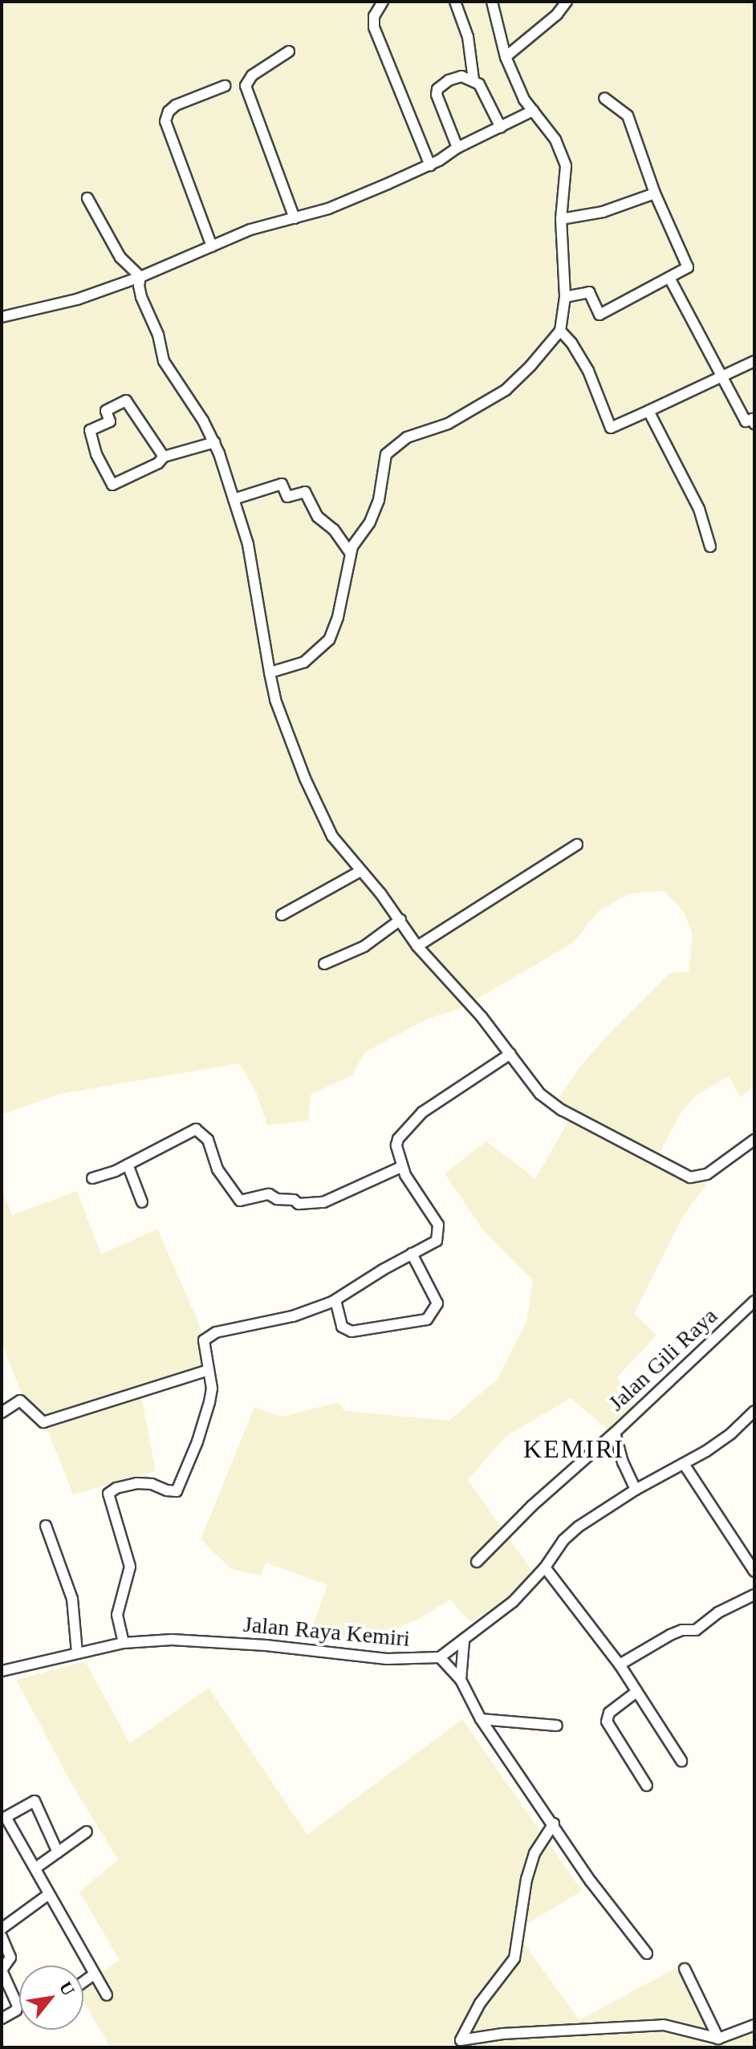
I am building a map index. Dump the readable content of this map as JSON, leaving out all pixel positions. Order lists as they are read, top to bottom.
{
  "streets": {
    "street": ["Jalan Gili Raya", "Jalan Raya Kemiri"]
  },
  "crossings": [
    ["Jalan Gili Raya", "Jalan Raya Kemiri"]
  ],
  "districts": ["KEMIRI"],
  "north": "top right"
}
